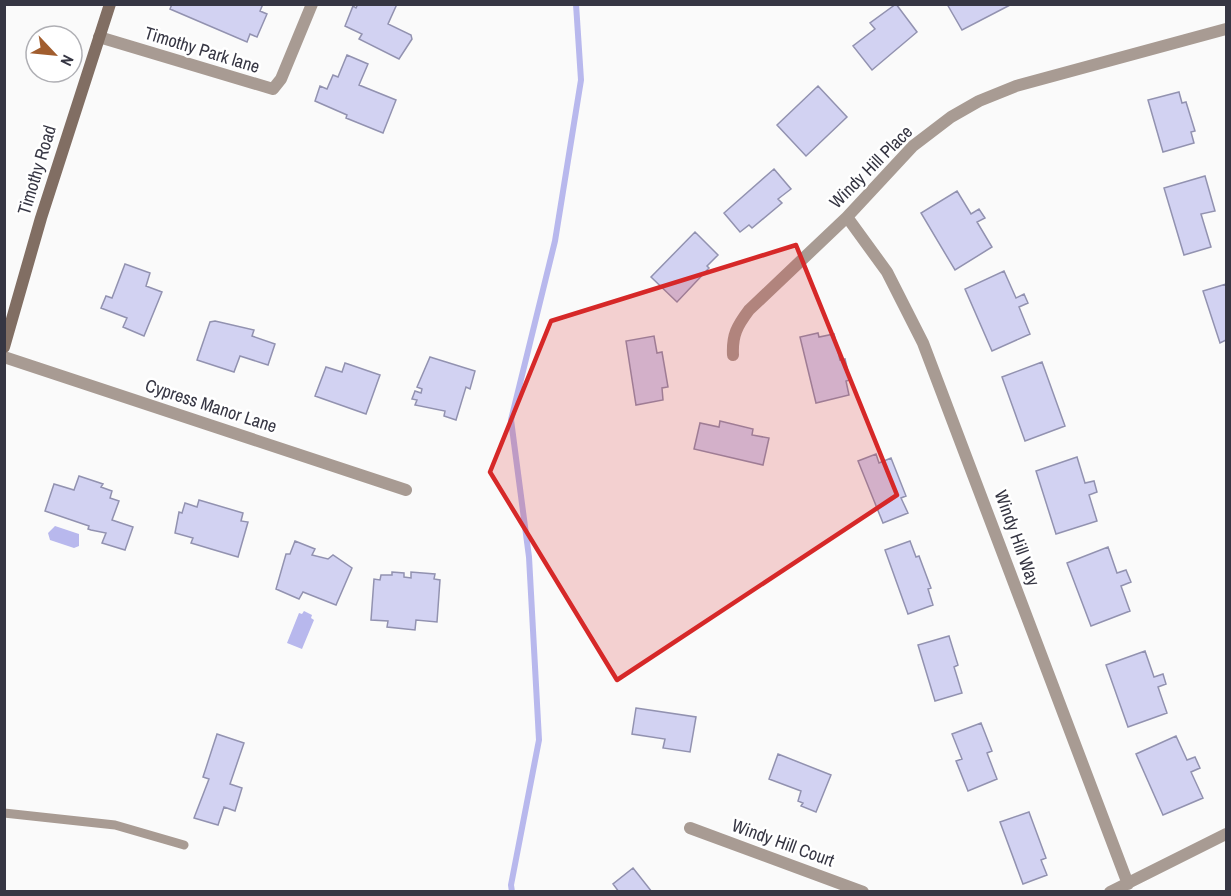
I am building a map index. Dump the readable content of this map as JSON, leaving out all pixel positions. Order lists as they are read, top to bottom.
{
  "streets": {
    "main road": ["Timothy Road"],
    "street": [
      "Timothy Park lane",
      "Windy Hill Place",
      "Cypress Manor Lane",
      "Windy Hill Way",
      "Windy Hill Court"
    ]
  },
  "crossings": [
    ["Timothy Park lane", "Timothy Road"],
    ["Windy Hill Place", "Windy Hill Way"]
  ],
  "north": "bottom right"
}
